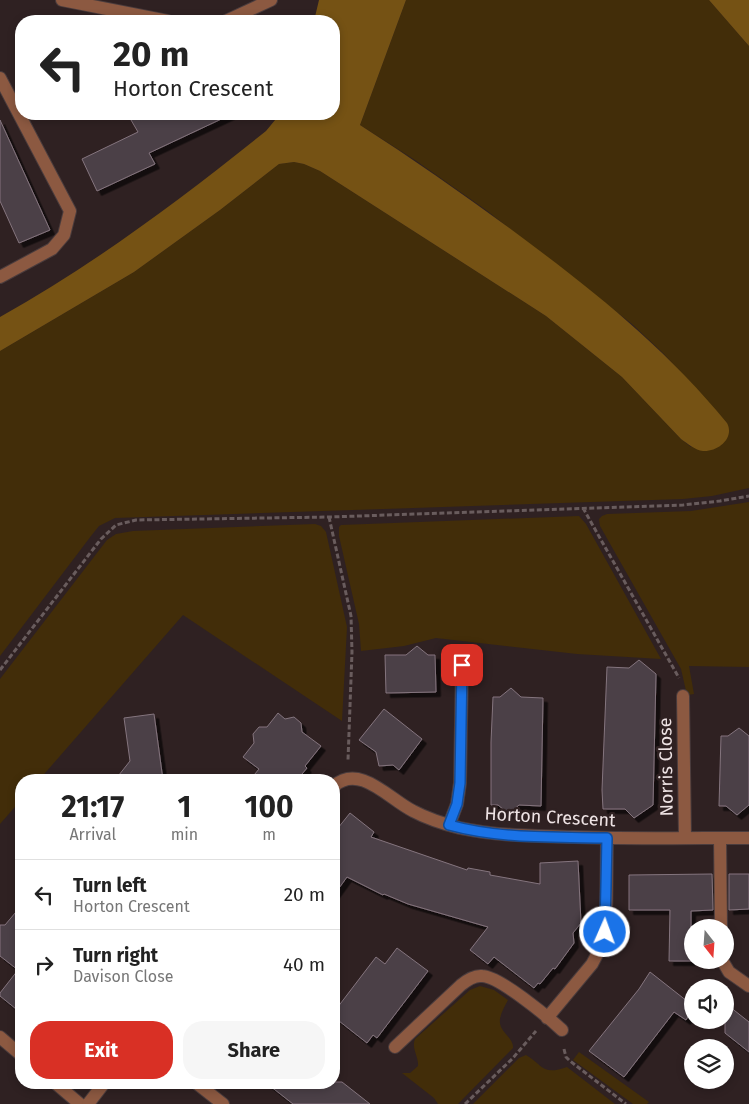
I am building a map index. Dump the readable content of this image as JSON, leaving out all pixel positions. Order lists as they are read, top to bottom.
{
  "streets": {
    "street": ["Norris Close", "Horton Crescent"]
  },
  "crossings": [
    ["Norris Close", "Horton Crescent"]
  ],
  "north": "bottom",
  "page": {
    "turn": ["20 m", "Horton Crescent"],
    "eta": [
      "21:17",
      "Arrival",
      "1",
      "min",
      "100",
      "m"
    ],
    "list": [
      {
        "name": "Turn left",
        "note": "Horton Crescent",
        "value": "20 m"
      },
      {
        "name": "Turn right",
        "note": "Davison Close",
        "value": "40 m"
      }
    ],
    "buttons": ["Exit", "Share"]
  }
}
